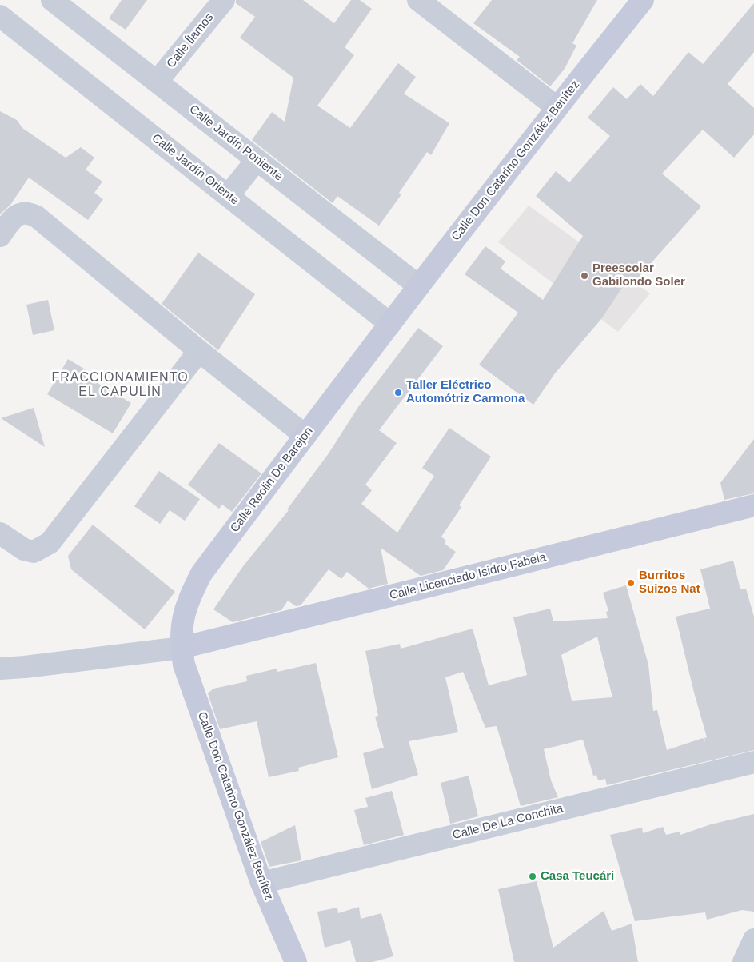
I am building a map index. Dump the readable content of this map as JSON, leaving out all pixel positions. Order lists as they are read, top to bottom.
{
  "streets": {
    "main road": ["Calle Don Catarino González Benítez", "Calle Reolin De Barejon", "Calle Licenciado Isidro Fabela"],
    "street": [
      "Calle Ílamos",
      "Calle Jardín Poniente",
      "Calle Jardín Oriente",
      "Calle De La Conchita"
    ]
  },
  "crossings": [
    ["Calle Ílamos", "Calle Jardín Poniente"],
    ["Calle Jardín Poniente", "Calle Don Catarino González Benítez"],
    ["Calle Don Catarino González Benítez", "Calle Jardín Oriente"],
    ["Calle Don Catarino González Benítez", "Calle Reolin De Barejon"],
    ["Calle Don Catarino González Benítez", "Calle Licenciado Isidro Fabela"],
    ["Calle Don Catarino González Benítez", "Calle De La Conchita"],
    ["Calle Jardín Oriente", "Calle Reolin De Barejon"],
    ["Calle Reolin De Barejon", "Calle Licenciado Isidro Fabela"]
  ],
  "districts": ["FRACCIONAMIENTO EL CAPULÍN"],
  "places": [
    "Preescolar Gabilondo Soler",
    "Taller Eléctrico Automótriz Carmona",
    "Burritos Suizos Nat",
    "Casa Teucári"
  ]
}
